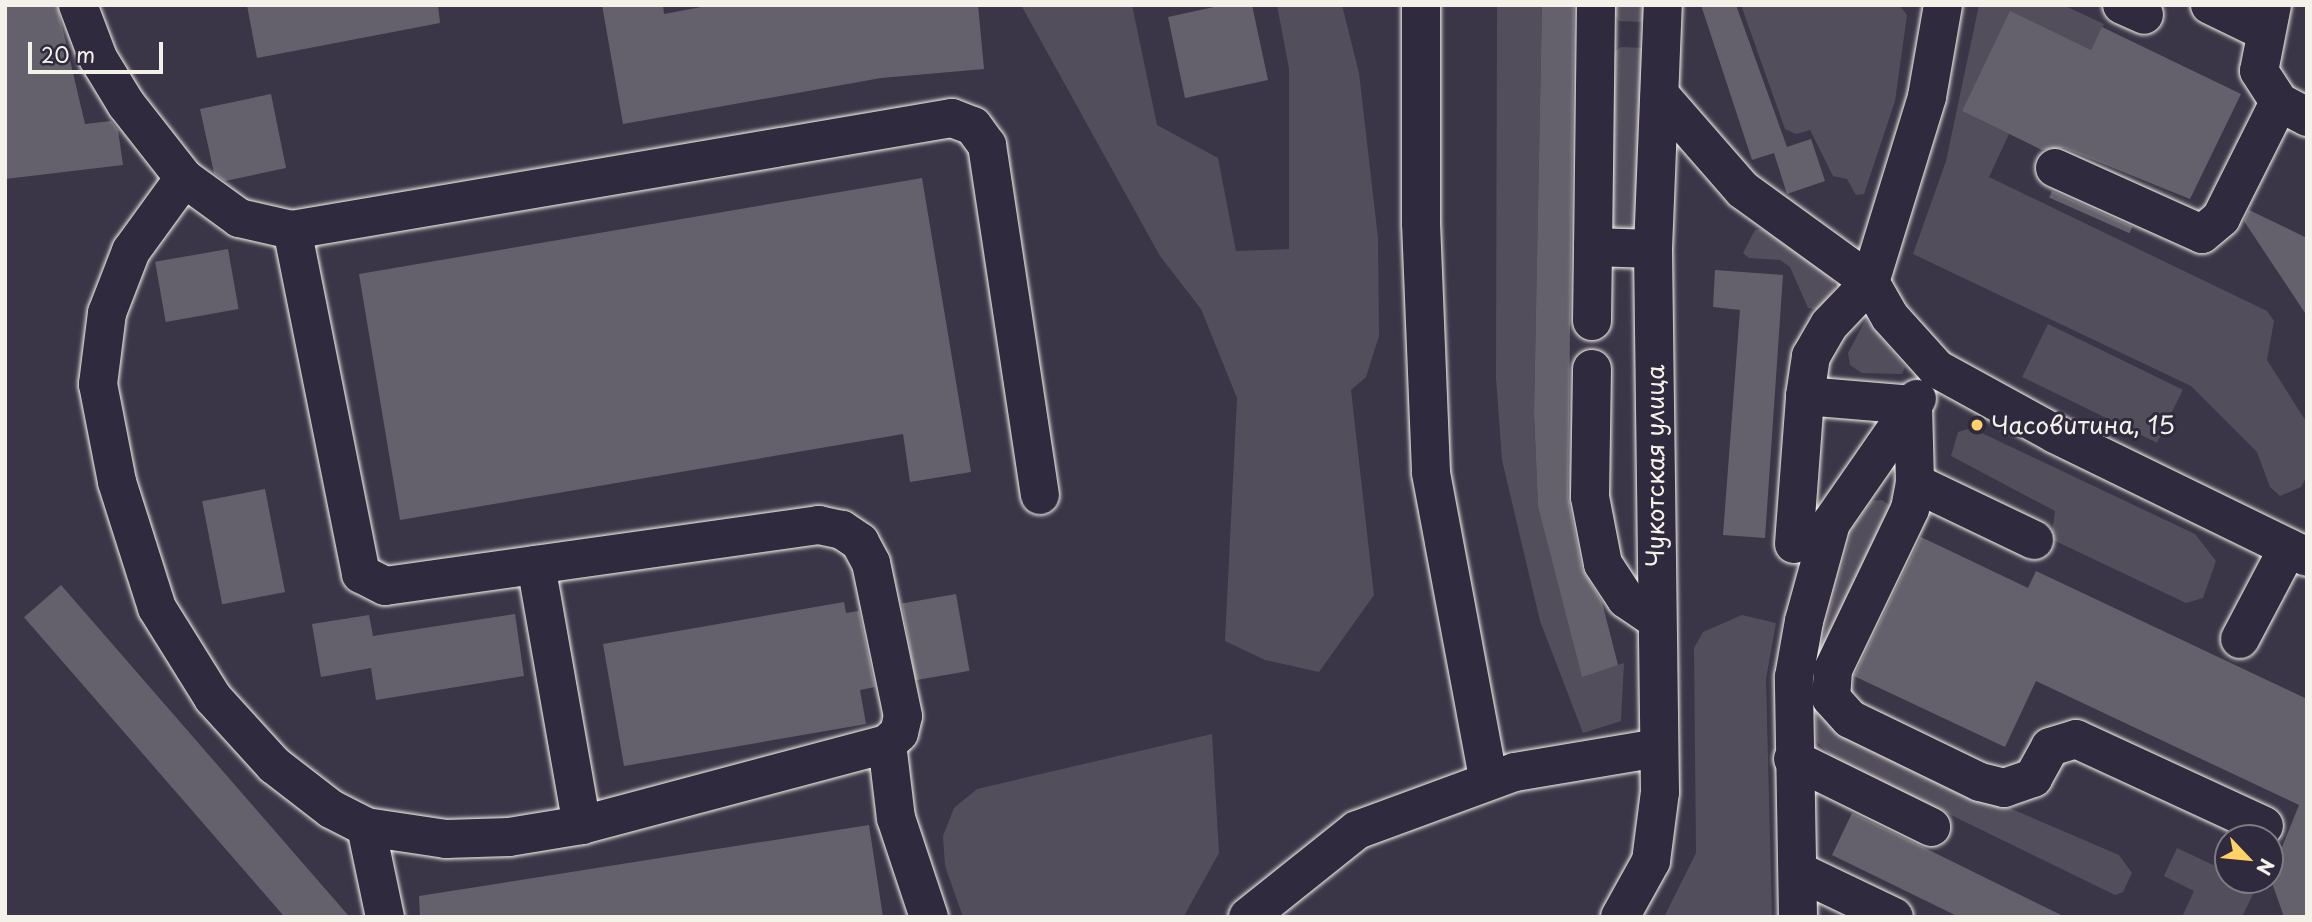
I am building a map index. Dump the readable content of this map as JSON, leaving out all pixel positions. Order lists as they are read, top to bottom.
{
  "streets": {
    "street": ["Чукотская улица"]
  },
  "places": ["Часовитина, 15"],
  "scale_bar": "20 m",
  "north": "bottom right"
}
